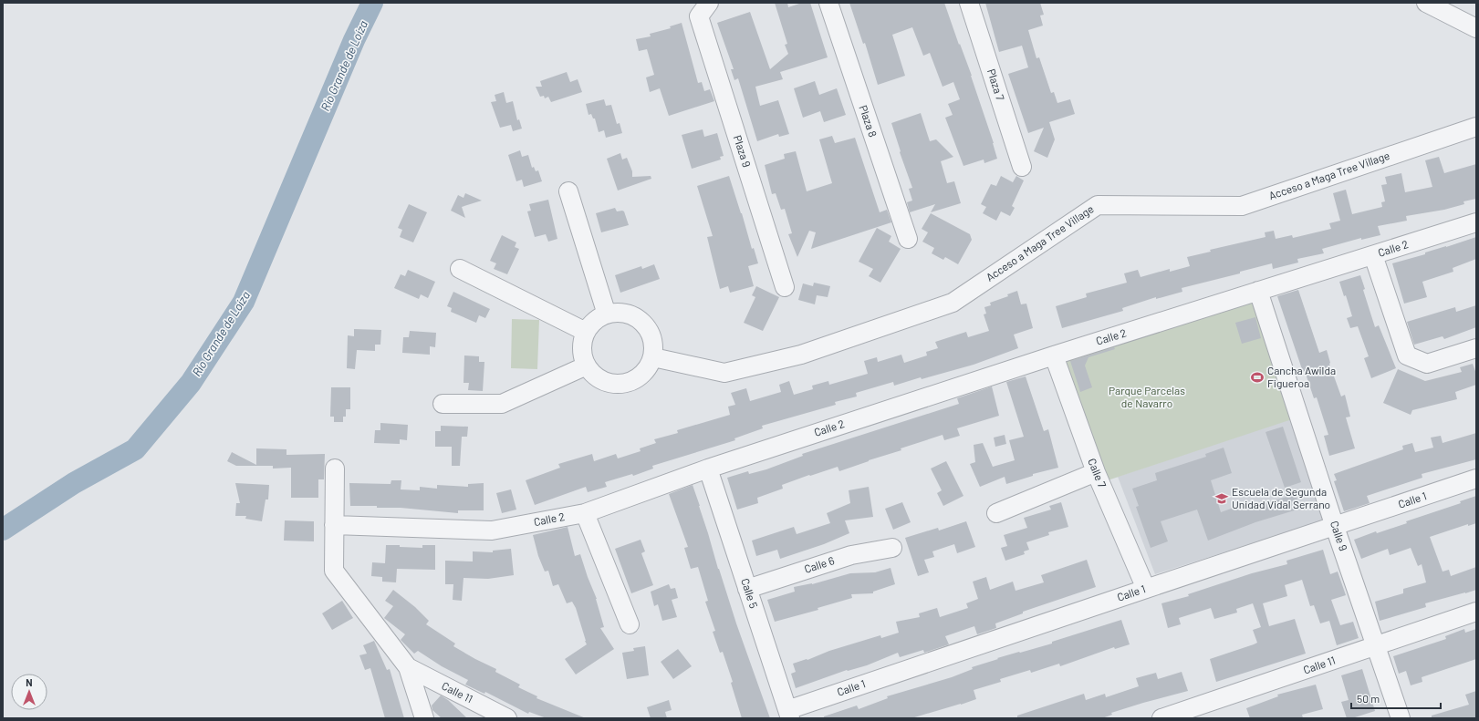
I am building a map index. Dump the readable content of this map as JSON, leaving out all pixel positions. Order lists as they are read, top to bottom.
{
  "streets": {
    "street": [
      "Plaza 7",
      "Plaza 8",
      "Plaza 9",
      "Acceso a Maga Tree Village",
      "Calle 2",
      "Calle 7",
      "Calle 1",
      "Calle 9",
      "Calle 6",
      "Calle 5",
      "Calle 11"
    ]
  },
  "crossings": [
    ["Calle 2", "Calle 7"],
    ["Calle 2", "Calle 9"],
    ["Calle 2", "Calle 5"],
    ["Calle 7", "Calle 1"],
    ["Calle 1", "Calle 9"],
    ["Calle 1", "Calle 5"],
    ["Calle 9", "Calle 11"],
    ["Calle 6", "Calle 5"]
  ],
  "water": ["Río Grande de Loíza"],
  "parks": ["Parque Parcelas de Navarro"],
  "places": {
    "sports": ["Cancha Awilda Figueroa"],
    "school or university": ["Escuela de Segunda Unidad Vidal Serrano"]
  },
  "scale_bar": "50 m",
  "north": "top"
}
